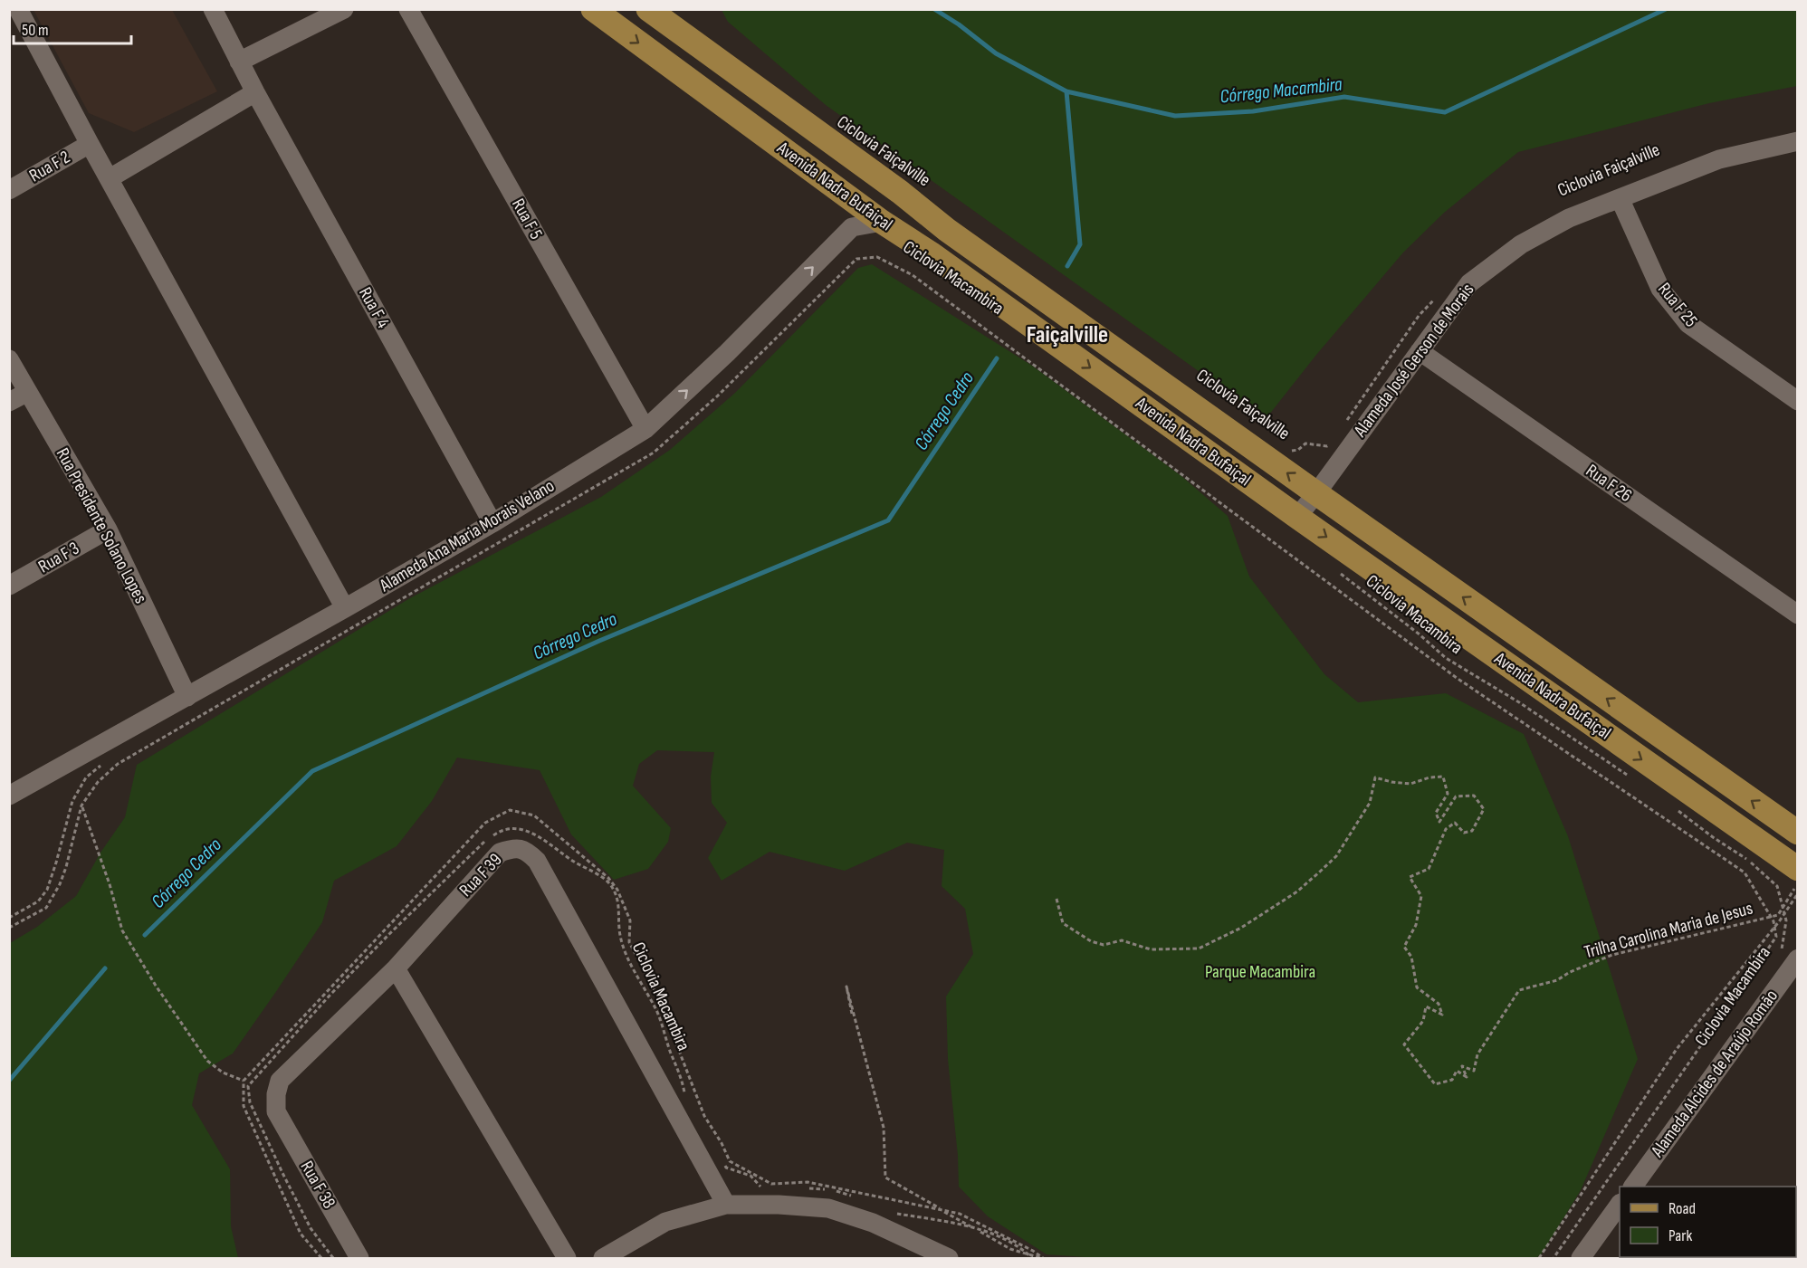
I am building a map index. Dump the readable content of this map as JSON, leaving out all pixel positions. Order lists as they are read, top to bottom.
{
  "streets": {
    "main road": ["Avenida Nadra Bufaiçal"],
    "street": [
      "Rua F 2",
      "Rua F 5",
      "Rua F 25",
      "Rua F 4",
      "Alameda José Gerson de Morais",
      "Rua F 26",
      "Rua Presidente Solano Lopes",
      "Alameda Ana Maria Morais Velano",
      "Rua F 3",
      "Rua F 39",
      "Alameda Alcides de Araújo Romão",
      "Rua F 38"
    ],
    "path": ["Ciclovia Faiçalville", "Ciclovia Macambira", "Trilha Carolina Maria de Jesus"]
  },
  "crossings": [
    ["Avenida Nadra Bufaiçal", "Alameda José Gerson de Morais"],
    ["Avenida Nadra Bufaiçal", "Alameda Ana Maria Morais Velano"],
    ["Rua F 5", "Alameda Ana Maria Morais Velano"],
    ["Ciclovia Macambira", "Alameda Alcides de Araújo Romão"],
    ["Rua F 25", "Alameda José Gerson de Morais"],
    ["Rua F 4", "Alameda Ana Maria Morais Velano"],
    ["Alameda José Gerson de Morais", "Rua F 26"],
    ["Rua Presidente Solano Lopes", "Alameda Ana Maria Morais Velano"],
    ["Rua Presidente Solano Lopes", "Rua F 3"],
    ["Rua F 39", "Rua F 38"]
  ],
  "districts": ["Faiçalville"],
  "water": ["Córrego Macambira", "Córrego Cedro"],
  "parks": ["Parque Macambira"],
  "legend": ["Road", "Park"],
  "scale_bar": "50 m"
}
